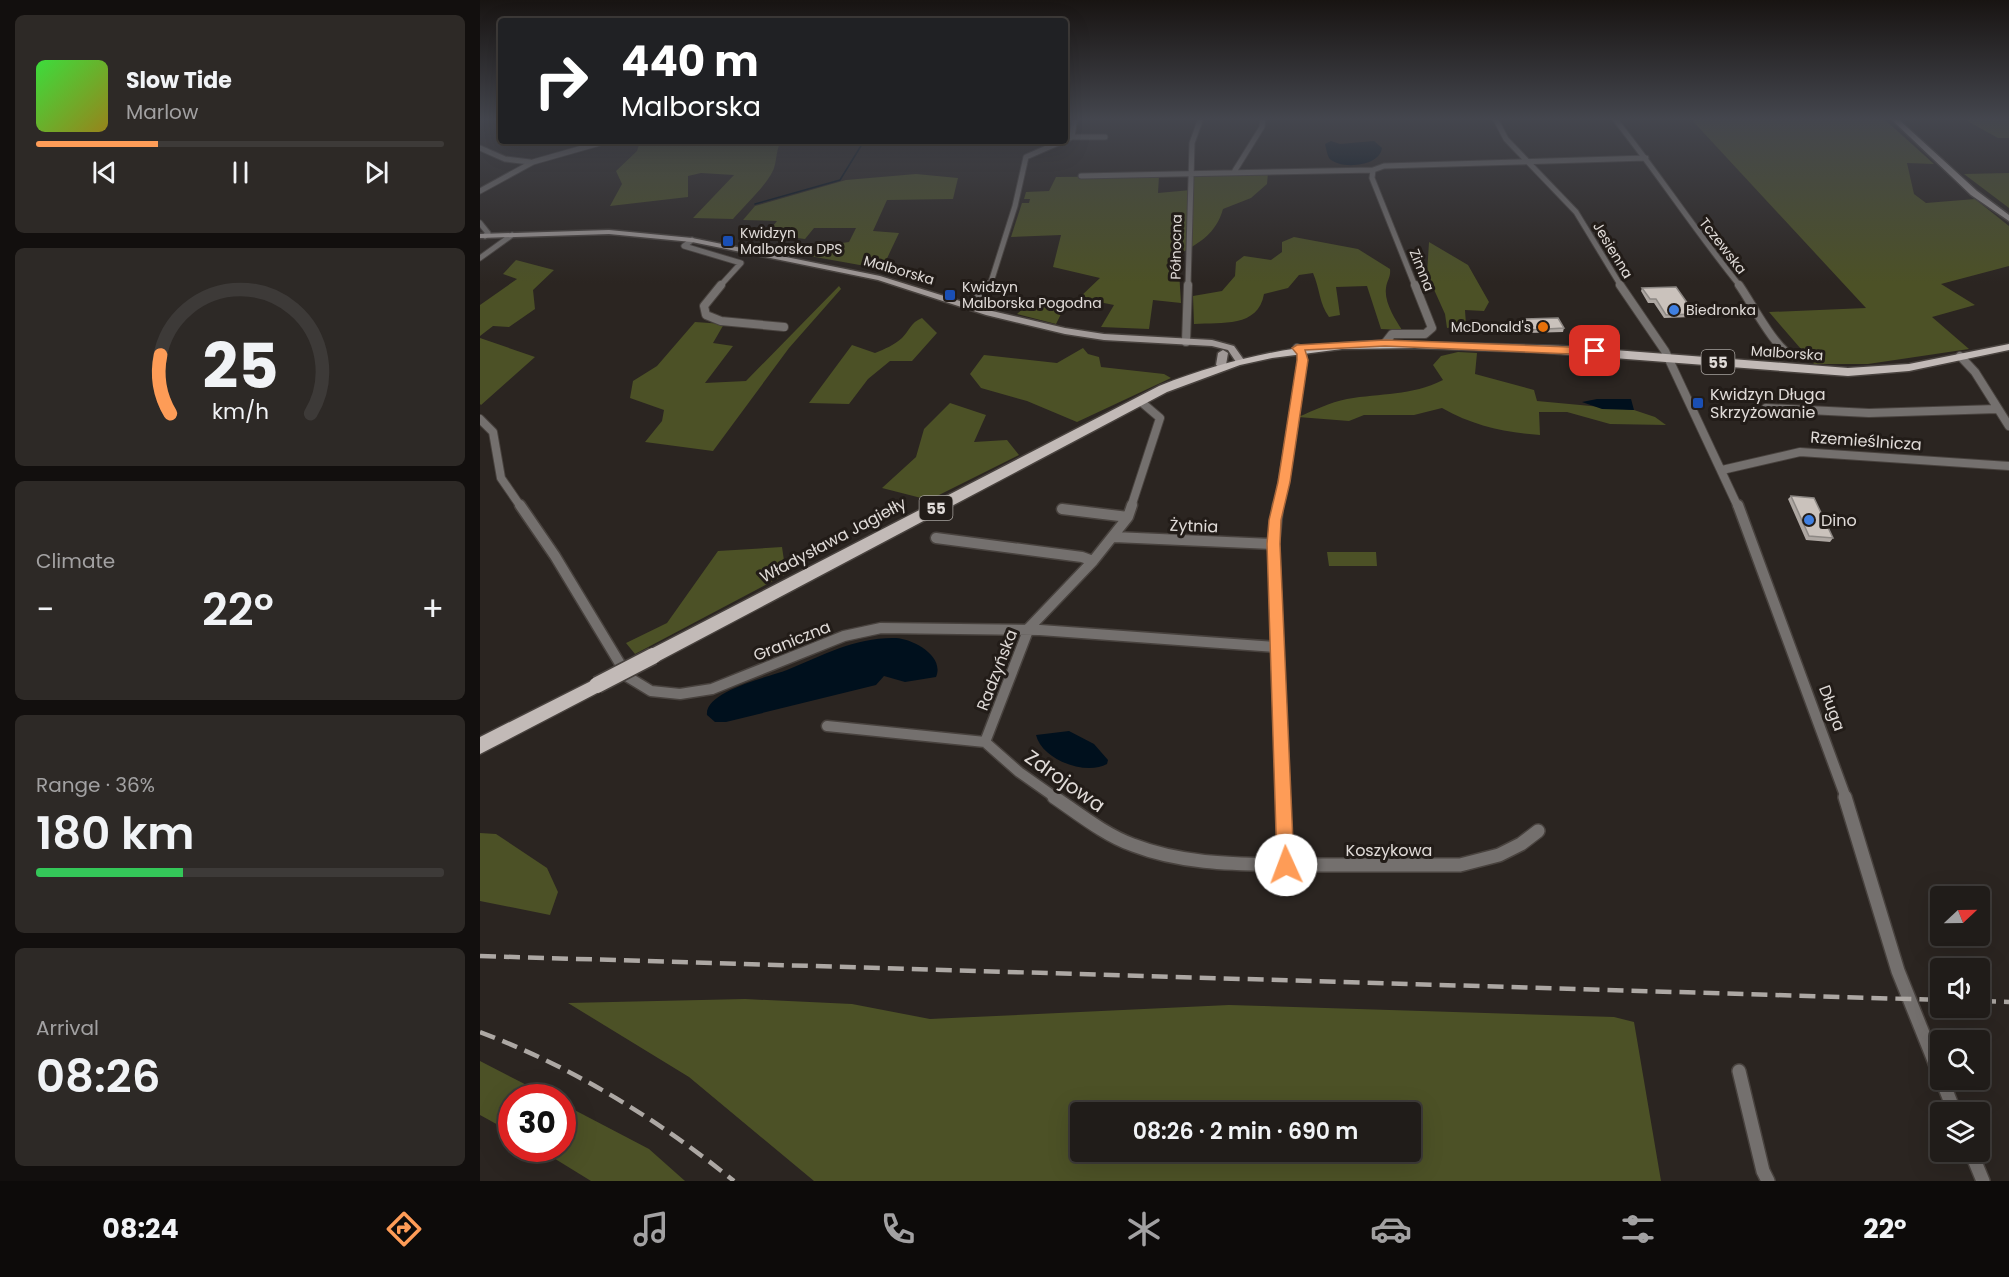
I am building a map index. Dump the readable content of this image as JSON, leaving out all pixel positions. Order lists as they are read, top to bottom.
{
  "streets": {
    "main road": ["Malborska", "55", "Władysława Jagiełły"],
    "street": [
      "Tczewska",
      "Północna",
      "Jesienna",
      "Zimna",
      "Rzemieślnicza",
      "Żytnia",
      "Graniczna",
      "Radzyńska",
      "Długa",
      "Zdrojowa",
      "Koszykowa"
    ]
  },
  "crossings": [
    ["Północna", "Malborska"],
    ["Jesienna", "Malborska"],
    ["Jesienna", "Długa"],
    ["Malborska", "Zimna"],
    ["Malborska", "Władysława Jagiełły"],
    ["Malborska", "Długa"],
    ["Rzemieślnicza", "Długa"],
    ["Żytnia", "Radzyńska"],
    ["Władysława Jagiełły", "Radzyńska"],
    ["Graniczna", "Radzyńska"],
    ["Radzyńska", "Zdrojowa"],
    ["Zdrojowa", "Koszykowa"]
  ],
  "places": {
    "transit": ["Kwidzyn Malborska DPS", "Kwidzyn Malborska Pogodna", "Kwidzyn Długa Skrzyżowanie"],
    "other": ["Biedronka", "McDonald's", "Dino"]
  },
  "north": "right",
  "page": {
    "turn": ["440 m", "Malborska"],
    "song": ["Slow Tide", "Marlow"],
    "tile": [
      "Climate",
      ["Range · 36%", "180 km"],
      ["Arrival", "08:26"]
    ],
    "heat": ["−", "22°", "+"],
    "limit": "30",
    "trip": "08:26 · 2 min · 690 m",
    "tabs": ["08:24", "22°"],
    "gauge": ["25", "km/h"]
  }
}
